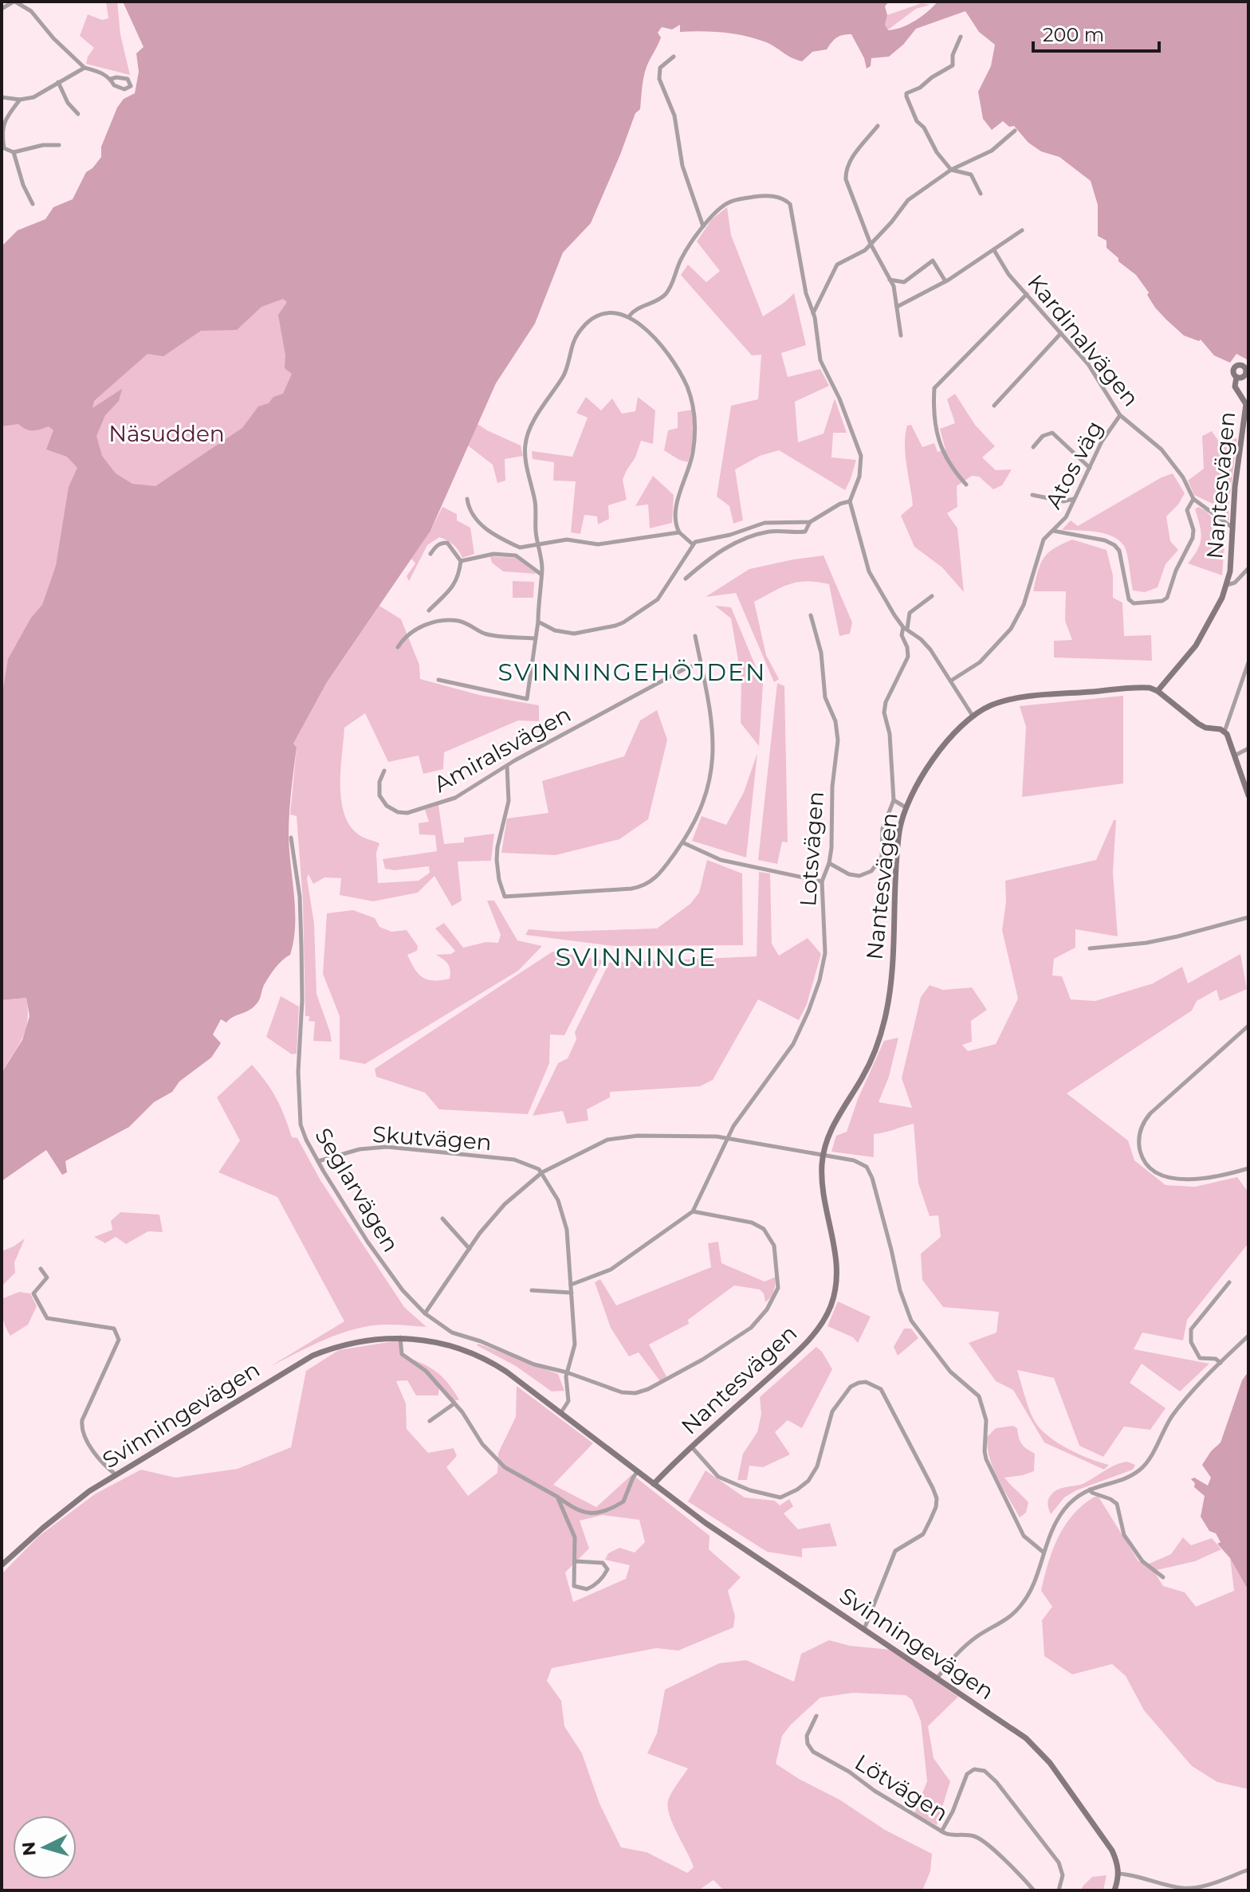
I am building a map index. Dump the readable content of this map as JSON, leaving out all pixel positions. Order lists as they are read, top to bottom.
{
  "streets": {
    "street": [
      "Kardinalvägen",
      "Atos väg",
      "Nantesvägen",
      "Amiralsvägen",
      "Lotsvägen",
      "Skutvägen",
      "Seglarvägen",
      "Svinningevägen",
      "Lötvägen"
    ]
  },
  "crossings": [
    ["Kardinalvägen", "Atos väg"],
    ["Kardinalvägen", "Nantesvägen"],
    ["Nantesvägen", "Svinningevägen"],
    ["Lotsvägen", "Seglarvägen"],
    ["Skutvägen", "Seglarvägen"]
  ],
  "districts": ["SVINNINGEHÖJDEN", "SVINNINGE"],
  "parks": ["Näsudden"],
  "scale_bar": "200 m",
  "north": "left"
}
